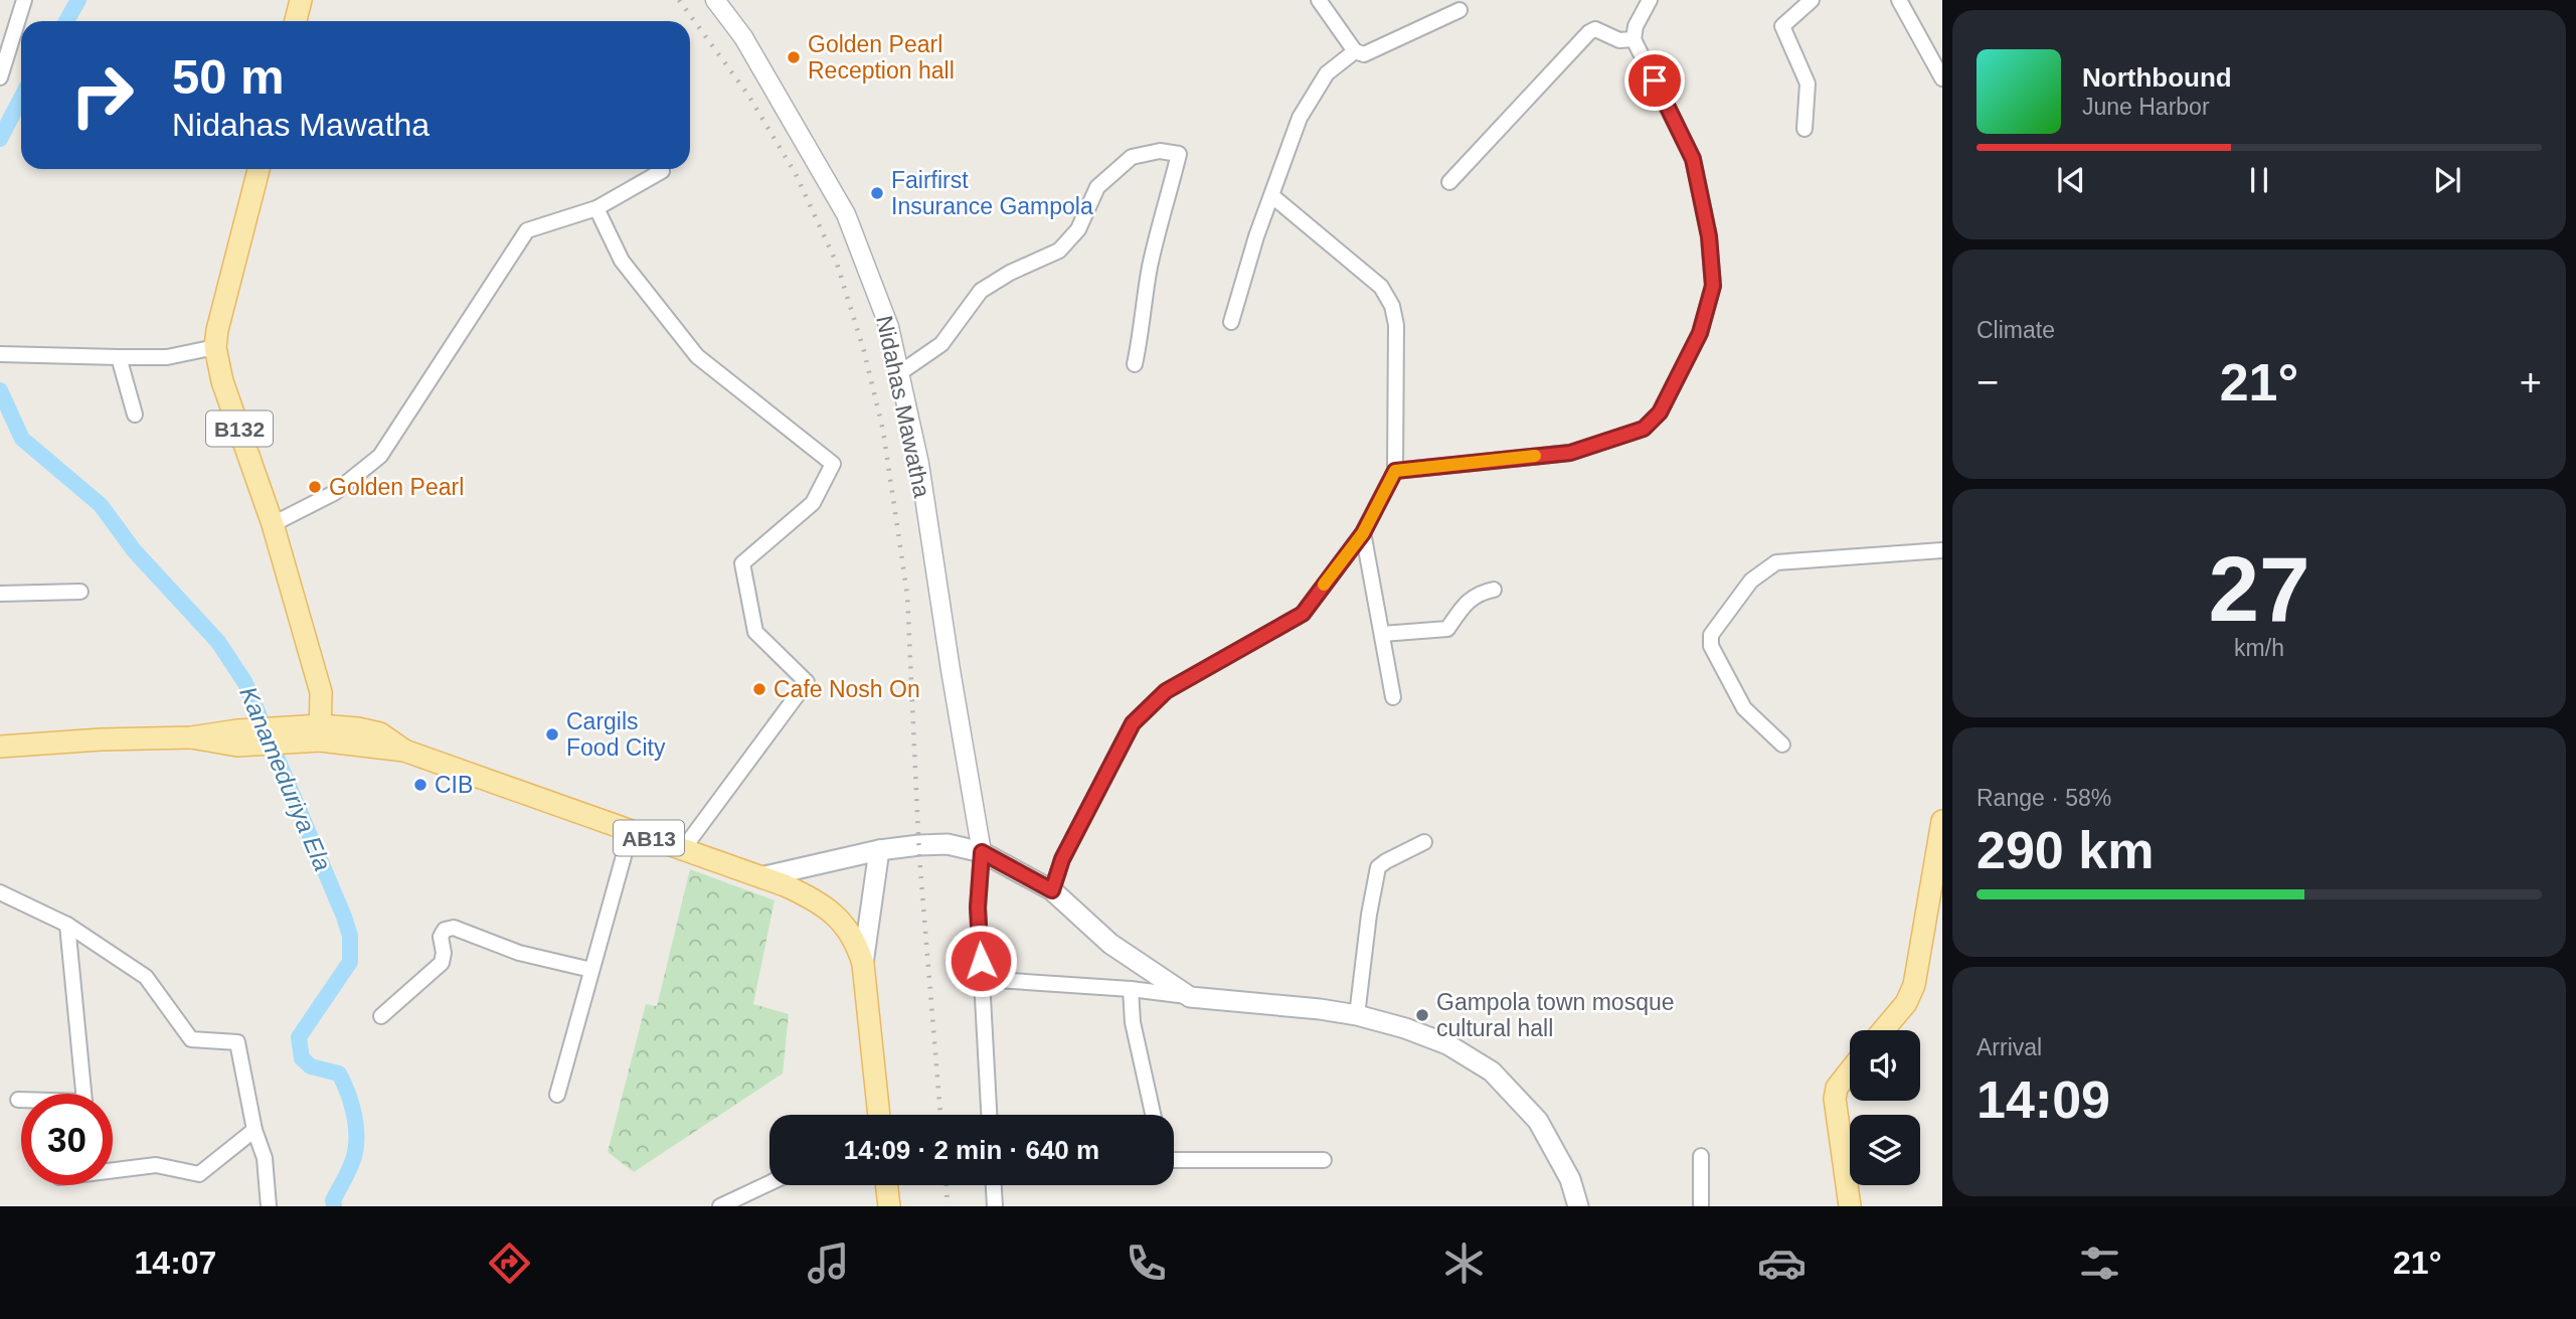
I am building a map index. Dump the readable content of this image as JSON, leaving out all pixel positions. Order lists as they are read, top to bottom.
{
  "streets": {
    "main road": ["B132", "AB13"],
    "street": ["Nidahas Mawatha"]
  },
  "crossings": [
    ["B132", "AB13"]
  ],
  "water": ["Kanameduriya Ela"],
  "places": [
    "Golden Pearl Reception hall",
    "Fairfirst Insurance Gampola",
    "Golden Pearl",
    "Cafe Nosh On",
    "Cargils Food City",
    "CIB",
    "Gampola town mosque cultural hall"
  ],
  "page": {
    "turn": ["50 m", "Nidahas Mawatha"],
    "song": ["Northbound", "June Harbor"],
    "tile": [
      "Climate",
      ["27", "km/h"],
      ["Range · 58%", "290 km"],
      ["Arrival", "14:09"]
    ],
    "heat": ["−", "21°", "+"],
    "limit": "30",
    "trip": "14:09 · 2 min · 640 m",
    "tabs": ["14:07", "21°"]
  }
}
